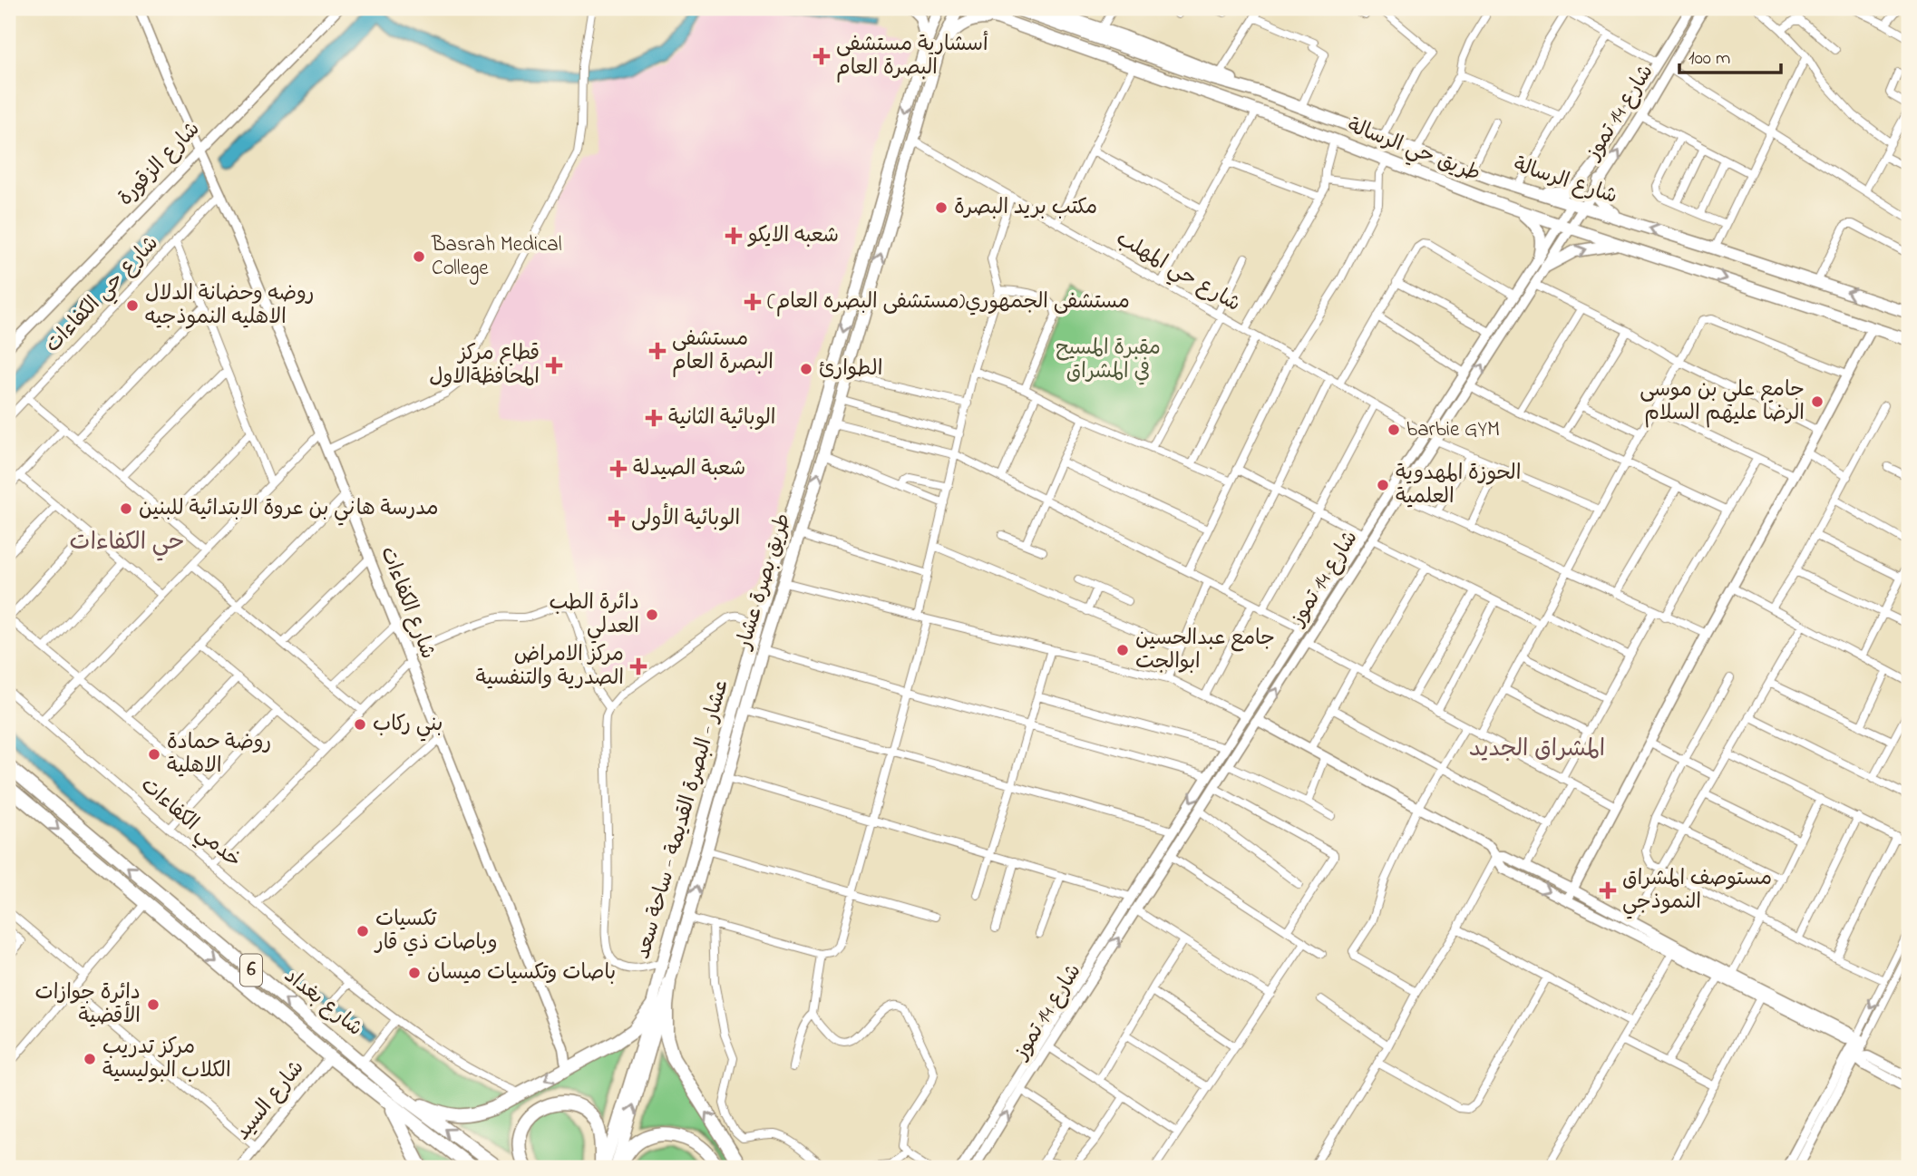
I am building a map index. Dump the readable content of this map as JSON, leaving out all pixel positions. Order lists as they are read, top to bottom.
{
  "streets": {
    "highway": ["6", "شارع بغداد"],
    "main road": [
      "طريق حي الرسالة",
      "شارع الرسالة",
      "طريق بصرة عشار",
      "عشار - البصرة القديمة - ساحة سعد"
    ],
    "street": [
      "شارع 14 تموز",
      "شارع الزقورة",
      "شارع حي المهلب",
      "شارع حي الكفاءات",
      "شارع الكفاءات",
      "خدمي الكفاءات",
      "شارع السيد"
    ]
  },
  "crossings": [
    ["شارع 14 تموز", "طريق حي الرسالة"],
    ["شارع 14 تموز", "شارع الرسالة"],
    ["شارع 14 تموز", "شارع حي المهلب"],
    ["طريق حي الرسالة", "شارع الرسالة"],
    ["طريق حي الرسالة", "طريق بصرة عشار"],
    ["شارع الزقورة", "شارع الكفاءات"],
    ["شارع حي المهلب", "طريق بصرة عشار"],
    ["شارع حي الكفاءات", "شارع الكفاءات"],
    ["شارع بغداد", "شارع السيد"]
  ],
  "one_way": ["طريق بصرة عشار", "عشار - البصرة القديمة - ساحة سعد"],
  "districts": ["حي الكفاءات", "المشراق الجديد"],
  "parks": ["مقبرة المسيح في المشراق"],
  "places": {
    "health": [
      "أسشارية مستشفى البصرة العام",
      "شعبه الايكو",
      "مستشفى الجمهوري(مستشفى البصره العام)",
      "مستشفى البصرة العام",
      "قطاع مركز المحافظةالاول",
      "الوبائية الثانية",
      "شعبة الصيدلة",
      "الوبائية الأولى",
      "مركز الامراض الصدرية والتنفسية",
      "مستوصف المشراق النموذجي"
    ],
    "other": [
      "مكتب بريد البصرة",
      "Basrah Medical College",
      "روضه وحضانة الدلال الاهليه النموذجيه",
      "الطوارئ",
      "جامع علي بن موسى الرضا عليهم السلام",
      "barbie GYM",
      "الحوزة المهدوية العلمية",
      "مدرسة هاني بن عروة الابتدائية للبنين",
      "دائرة الطب العدلي",
      "جامع عبدالحسين ابوالجت",
      "بني ركاب",
      "روضة حمادة الاهلية",
      "تكسيات وباصات ذي قار",
      "باصات وتكسيات ميسان",
      "دائرة جوازات الأقضية",
      "مركز تدريب الكلاب البوليسية"
    ]
  },
  "scale_bar": "100 m"
}
